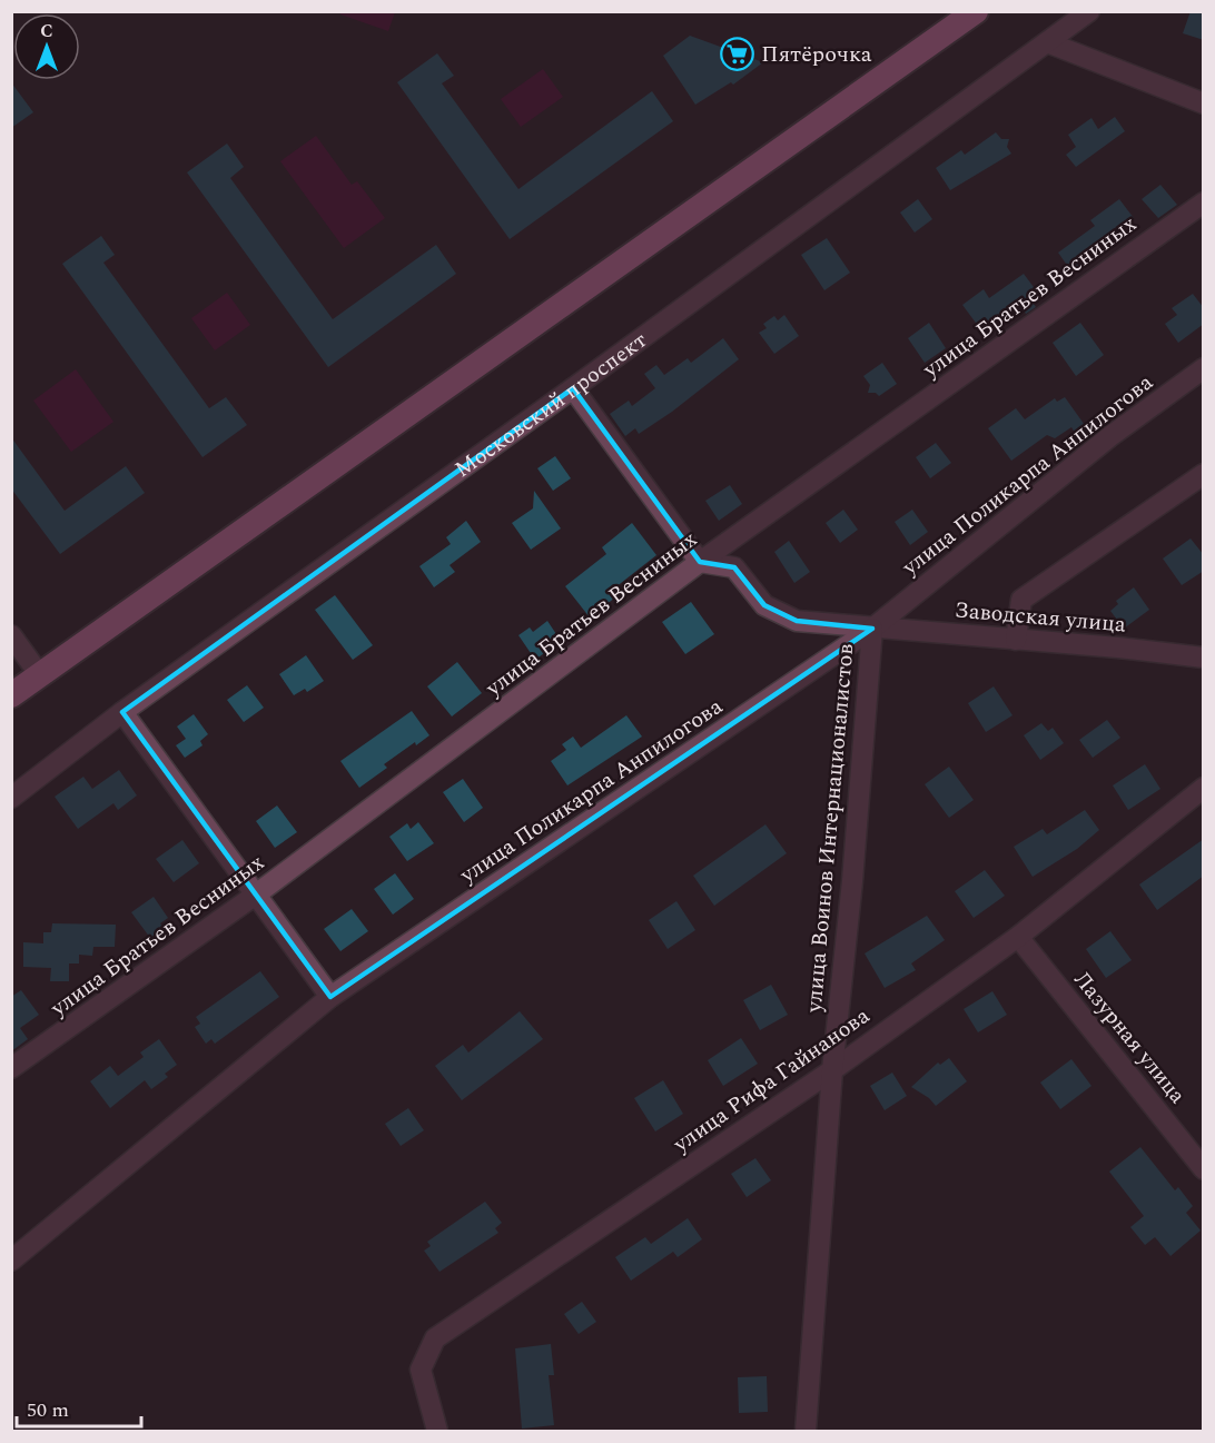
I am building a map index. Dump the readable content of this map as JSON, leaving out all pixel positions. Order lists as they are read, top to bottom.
{
  "streets": {
    "street": [
      "улица Братьев Весниных",
      "Московский проспект",
      "улица Поликарпа Анпилогова",
      "Заводская улица",
      "улица Воинов Интернационалистов",
      "Лазурная улица",
      "улица Рифа Гайнанова"
    ]
  },
  "crossings": [
    ["улица Братьев Весниных", "Заводская улица"],
    ["улица Поликарпа Анпилогова", "Заводская улица"],
    ["улица Поликарпа Анпилогова", "улица Воинов Интернационалистов"],
    ["Заводская улица", "улица Воинов Интернационалистов"],
    ["улица Воинов Интернационалистов", "улица Рифа Гайнанова"],
    ["Лазурная улица", "улица Рифа Гайнанова"]
  ],
  "places": {
    "supermarket": ["Пятёрочка"]
  },
  "scale_bar": "50 m",
  "north": "top"
}
